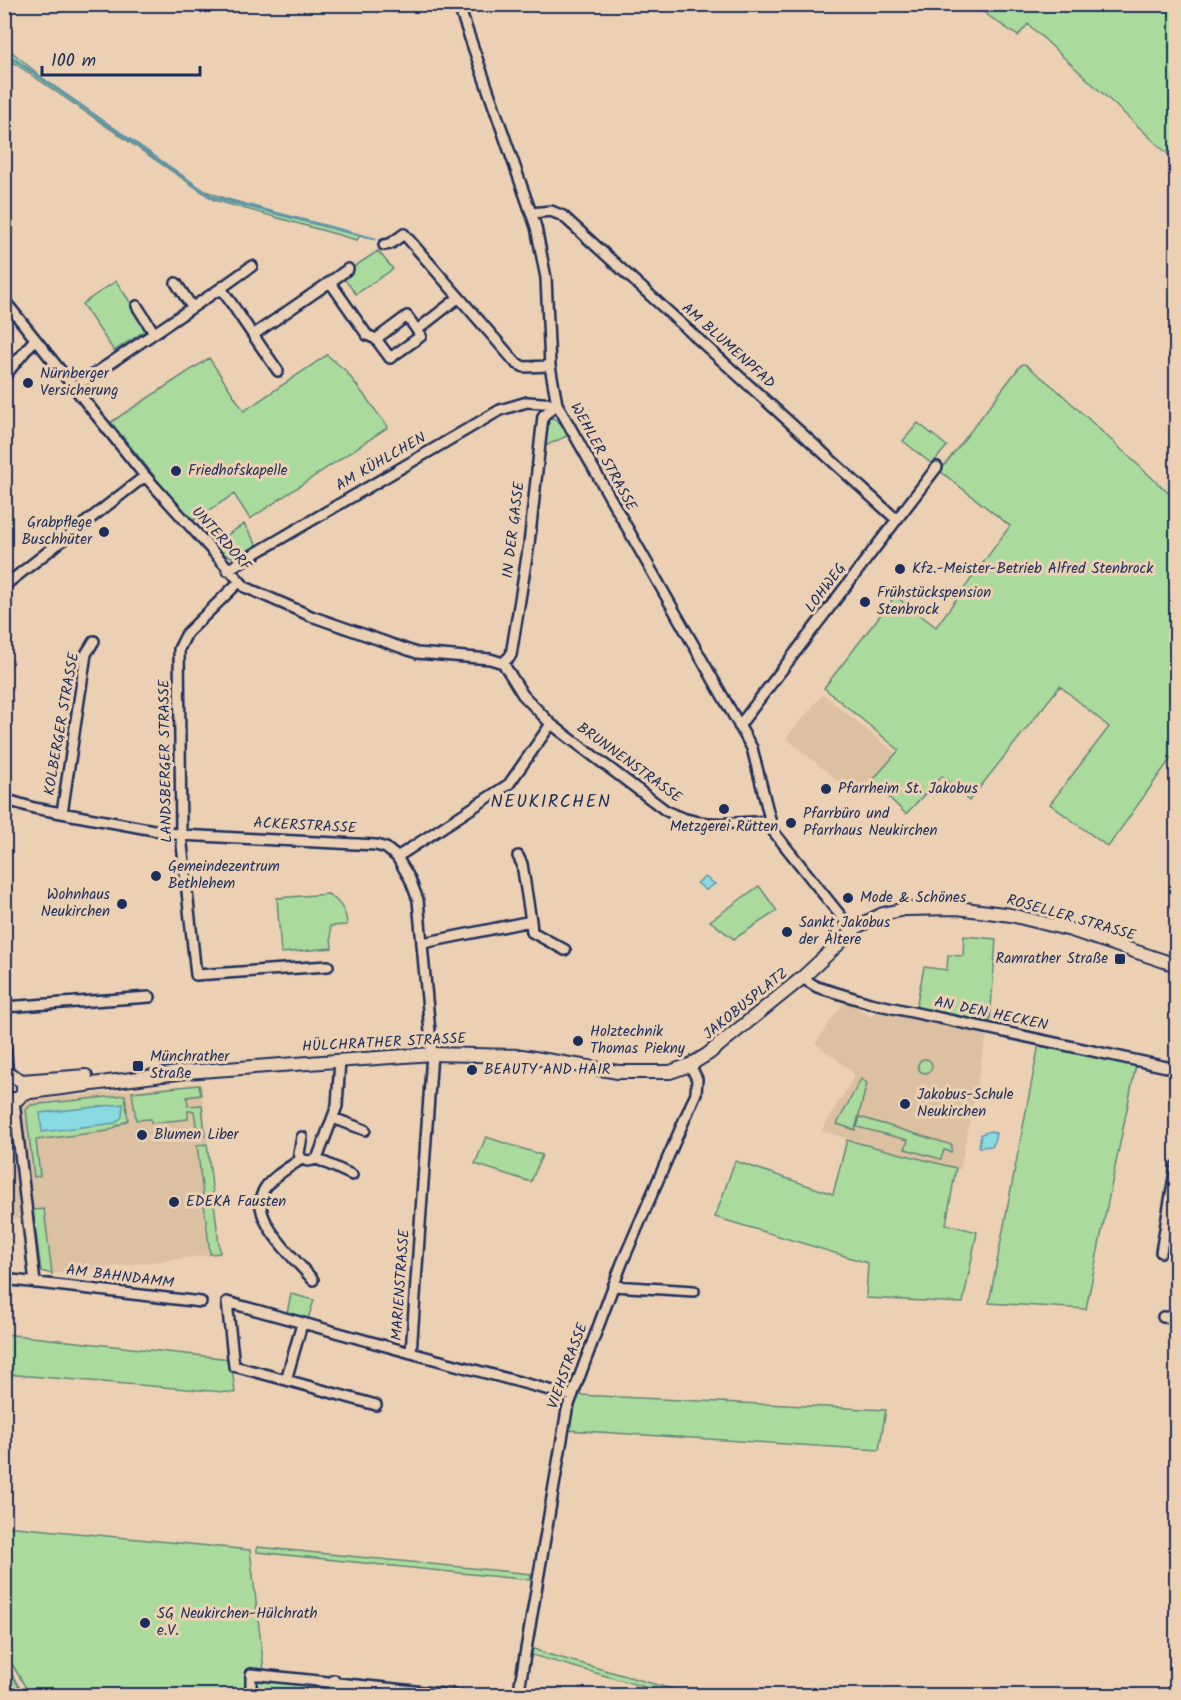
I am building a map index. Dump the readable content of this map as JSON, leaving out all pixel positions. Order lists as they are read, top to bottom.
{
  "streets": {
    "street": [
      "AM BLUMENPFAD",
      "WEHLER STRASSE",
      "AM KÜHLCHEN",
      "IN DER GASSE",
      "UNTERDORF",
      "LOHWEG",
      "KOLBERGER STRASSE",
      "LANDSBERGER STRASSE",
      "BRUNNENSTRASSE",
      "ACKERSTRASSE",
      "ROSELLER STRASSE",
      "JAKOBUSPLATZ",
      "AN DEN HECKEN",
      "HÜLCHRATHER STRASSE",
      "AM BAHNDAMM",
      "MARIENSTRASSE",
      "VIEHSTRASSE"
    ]
  },
  "crossings": [
    ["AM BLUMENPFAD", "WEHLER STRASSE"],
    ["AM BLUMENPFAD", "LOHWEG"],
    ["WEHLER STRASSE", "AM KÜHLCHEN"],
    ["WEHLER STRASSE", "IN DER GASSE"],
    ["WEHLER STRASSE", "LOHWEG"],
    ["WEHLER STRASSE", "BRUNNENSTRASSE"],
    ["AM KÜHLCHEN", "IN DER GASSE"],
    ["AM KÜHLCHEN", "UNTERDORF"],
    ["IN DER GASSE", "UNTERDORF"],
    ["IN DER GASSE", "BRUNNENSTRASSE"],
    ["UNTERDORF", "LANDSBERGER STRASSE"],
    ["UNTERDORF", "BRUNNENSTRASSE"],
    ["KOLBERGER STRASSE", "ACKERSTRASSE"],
    ["LANDSBERGER STRASSE", "ACKERSTRASSE"],
    ["ACKERSTRASSE", "MARIENSTRASSE"],
    ["ROSELLER STRASSE", "JAKOBUSPLATZ"],
    ["JAKOBUSPLATZ", "AN DEN HECKEN"],
    ["JAKOBUSPLATZ", "HÜLCHRATHER STRASSE"],
    ["JAKOBUSPLATZ", "VIEHSTRASSE"],
    ["HÜLCHRATHER STRASSE", "MARIENSTRASSE"],
    ["HÜLCHRATHER STRASSE", "VIEHSTRASSE"],
    ["MARIENSTRASSE", "VIEHSTRASSE"]
  ],
  "districts": ["NEUKIRCHEN"],
  "places": {
    "other": [
      "Nürnberger Versicherung",
      "Friedhofskapelle",
      "Grabpflege Buschhüter",
      "Kfz.-Meister-Betrieb Alfred Stenbrock",
      "Frühstückspension Stenbrock",
      "Pfarrheim St. Jakobus",
      "Metzgerei Rütten",
      "Pfarrbüro und Pfarrhaus Neukirchen",
      "Gemeindezentrum Bethlehem",
      "Mode & Schönes",
      "Wohnhaus Neukirchen",
      "Sankt Jakobus der Ältere",
      "Holztechnik Thomas Piekny",
      "BEAUTY AND HAIR",
      "Jakobus-Schule Neukirchen",
      "Blumen Liber",
      "EDEKA Fausten",
      "SG Neukirchen-Hülchrath e.V."
    ],
    "transit": ["Ramrather Straße", "Münchrather Straße"]
  },
  "scale_bar": "100 m"
}
